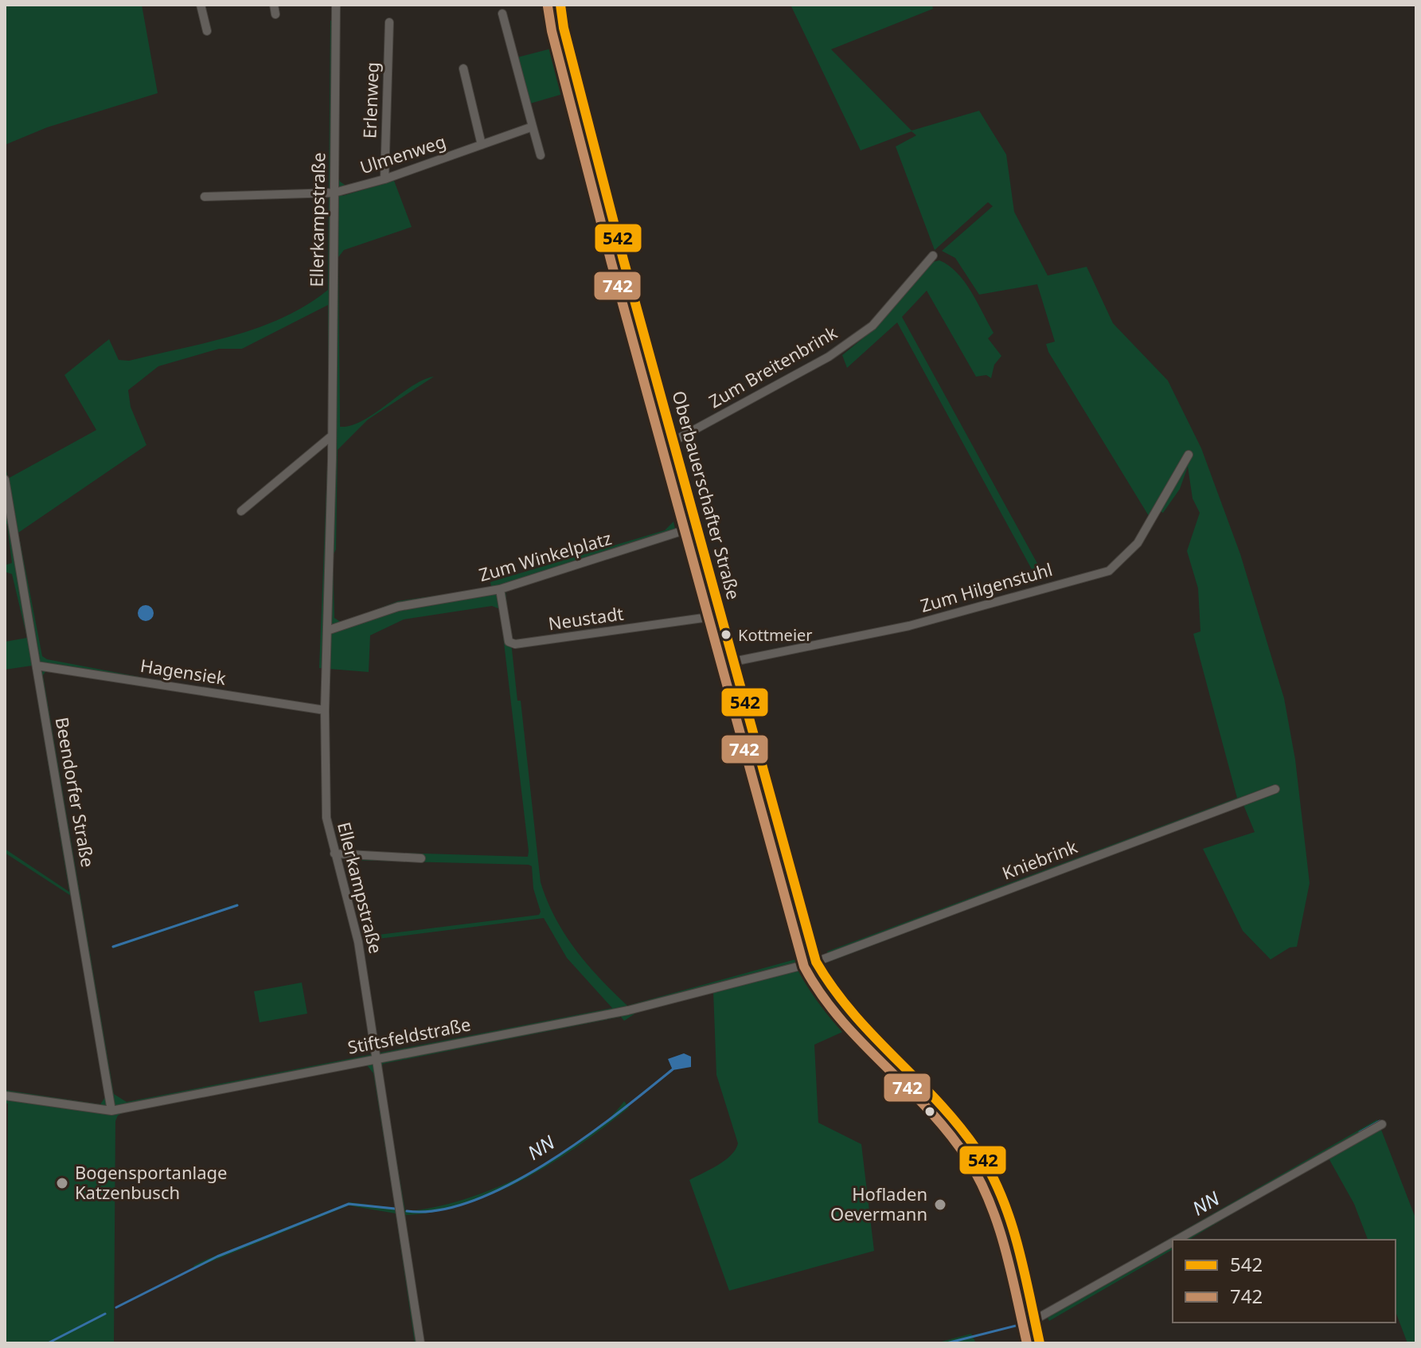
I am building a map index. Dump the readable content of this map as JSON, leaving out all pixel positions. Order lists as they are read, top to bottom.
{
  "streets": {
    "main road": ["Oberbauerschafter Straße"],
    "street": [
      "Erlenweg",
      "Ulmenweg",
      "Ellerkampstraße",
      "Zum Breitenbrink",
      "Zum Winkelplatz",
      "Zum Hilgenstuhl",
      "Neustadt",
      "Hagensiek",
      "Beendorfer Straße",
      "Kniebrink",
      "Stiftsfeldstraße"
    ]
  },
  "crossings": [
    ["Erlenweg", "Ulmenweg"],
    ["Ulmenweg", "Ellerkampstraße"],
    ["Ellerkampstraße", "Zum Winkelplatz"],
    ["Ellerkampstraße", "Hagensiek"],
    ["Ellerkampstraße", "Stiftsfeldstraße"],
    ["Zum Breitenbrink", "Oberbauerschafter Straße"],
    ["Oberbauerschafter Straße", "Zum Winkelplatz"],
    ["Oberbauerschafter Straße", "Zum Hilgenstuhl"],
    ["Oberbauerschafter Straße", "Neustadt"],
    ["Oberbauerschafter Straße", "Kniebrink"],
    ["Oberbauerschafter Straße", "Stiftsfeldstraße"],
    ["Zum Winkelplatz", "Neustadt"],
    ["Hagensiek", "Beendorfer Straße"],
    ["Beendorfer Straße", "Stiftsfeldstraße"],
    ["Kniebrink", "Stiftsfeldstraße"]
  ],
  "water": ["NN"],
  "places": ["Kottmeier", "Bogensportanlage Katzenbusch", "Hofladen Oevermann"],
  "lines": ["transit line 542", "transit line 742"],
  "legend": ["542", "742"]
}
